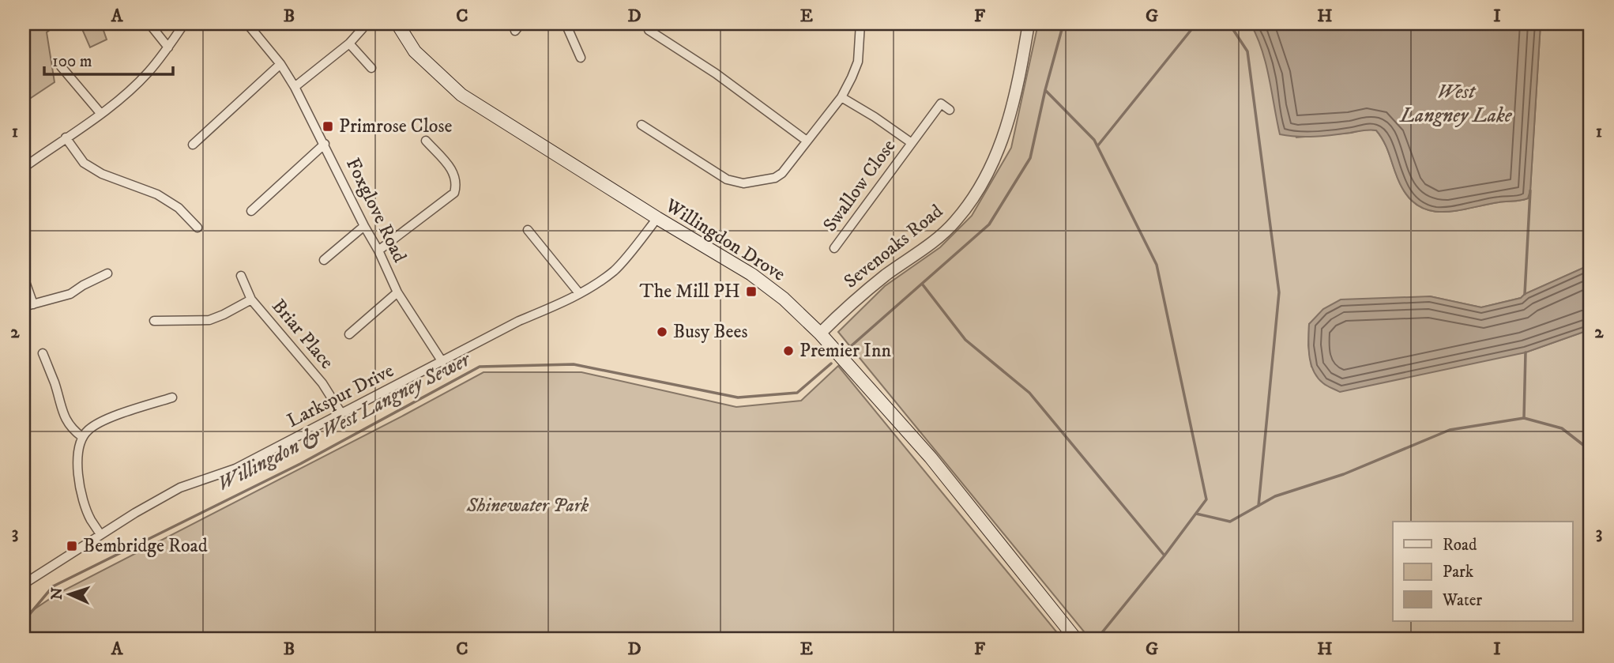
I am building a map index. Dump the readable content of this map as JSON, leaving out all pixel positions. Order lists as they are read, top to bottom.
{
  "streets": {
    "main road": ["Willingdon Drove"],
    "street": [
      "Swallow Close",
      "Foxglove Road",
      "Sevenoaks Road",
      "Briar Place",
      "Larkspur Drive"
    ]
  },
  "crossings": [
    ["Foxglove Road", "Larkspur Drive"],
    ["Willingdon Drove", "Sevenoaks Road"],
    ["Willingdon Drove", "Larkspur Drive"],
    ["Briar Place", "Larkspur Drive"]
  ],
  "water": ["West Langney Lake", "Willingdon & West Langney Sewer"],
  "parks": ["Shinewater Park"],
  "places": {
    "transit": ["Primrose Close", "The Mill PH", "Bembridge Road"],
    "other": ["Busy Bees", "Premier Inn"]
  },
  "legend": ["Road", "Park", "Water"],
  "scale_bar": "100 m",
  "north": "left",
  "grid": {
    "columns": [
      "A",
      "B",
      "C",
      "D",
      "E",
      "F",
      "G",
      "H",
      "I"
    ],
    "rows": ["1", "2", "3"]
  }
}
